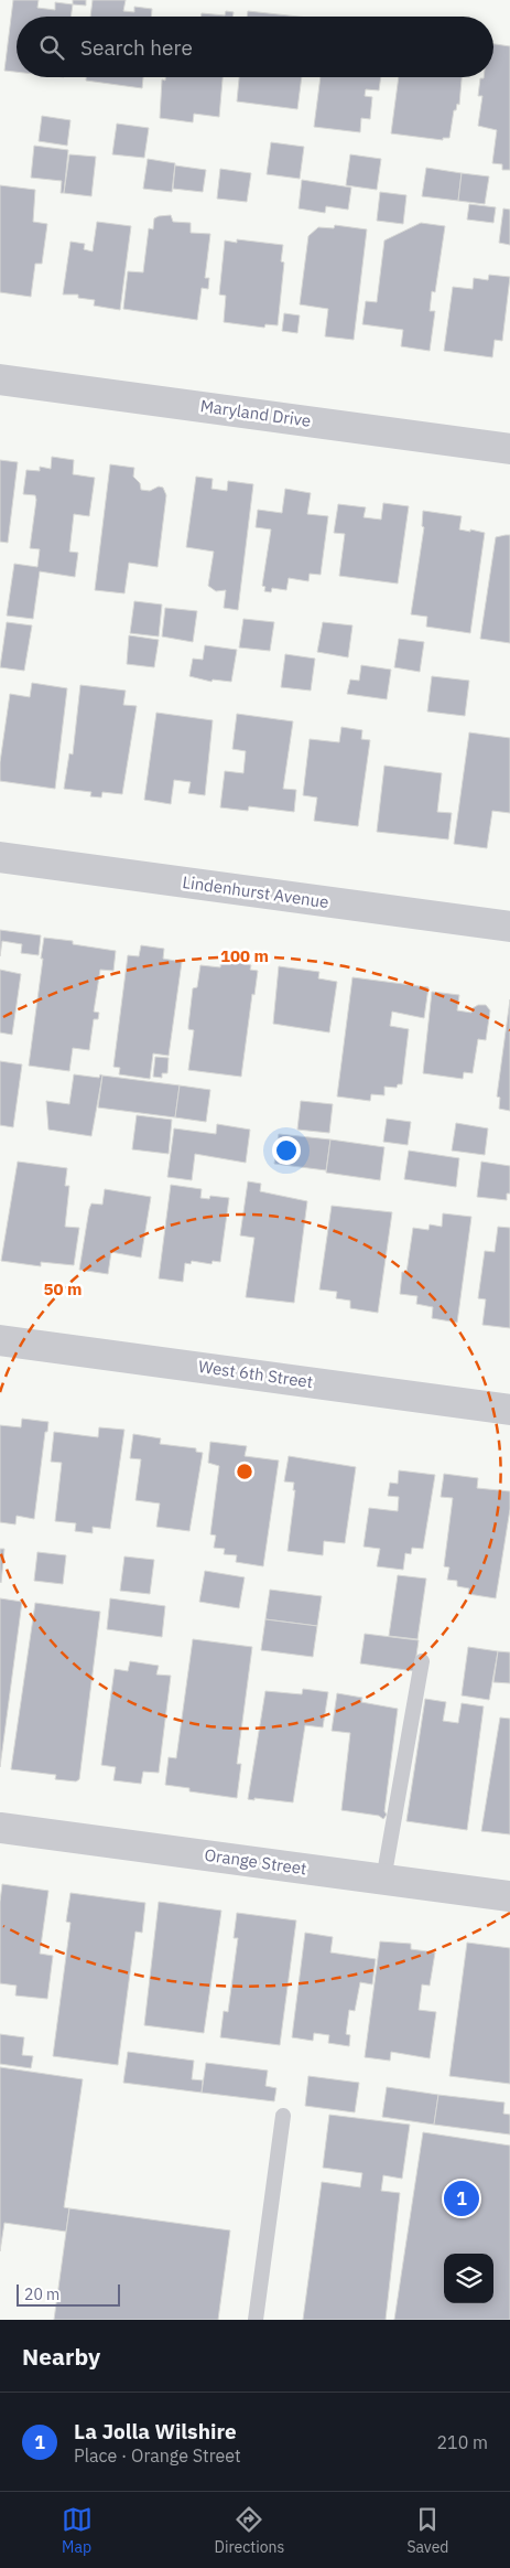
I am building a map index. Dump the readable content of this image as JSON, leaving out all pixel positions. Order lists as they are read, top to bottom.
{
  "streets": {
    "street": [
      "Maryland Drive",
      "Lindenhurst Avenue",
      "West 6th Street",
      "Orange Street"
    ]
  },
  "scale_bar": "20 m",
  "page": {
    "search": "Search here",
    "pins": "1",
    "scale": "20 m",
    "heading": "Nearby",
    "list": [
      {
        "mark": "1",
        "name": "La Jolla Wilshire",
        "note": "Place · Orange Street",
        "value": "210 m"
      }
    ],
    "nav": ["Map", "Directions", "Saved"]
  },
  "rings": ["100 m", "50 m"]
}
